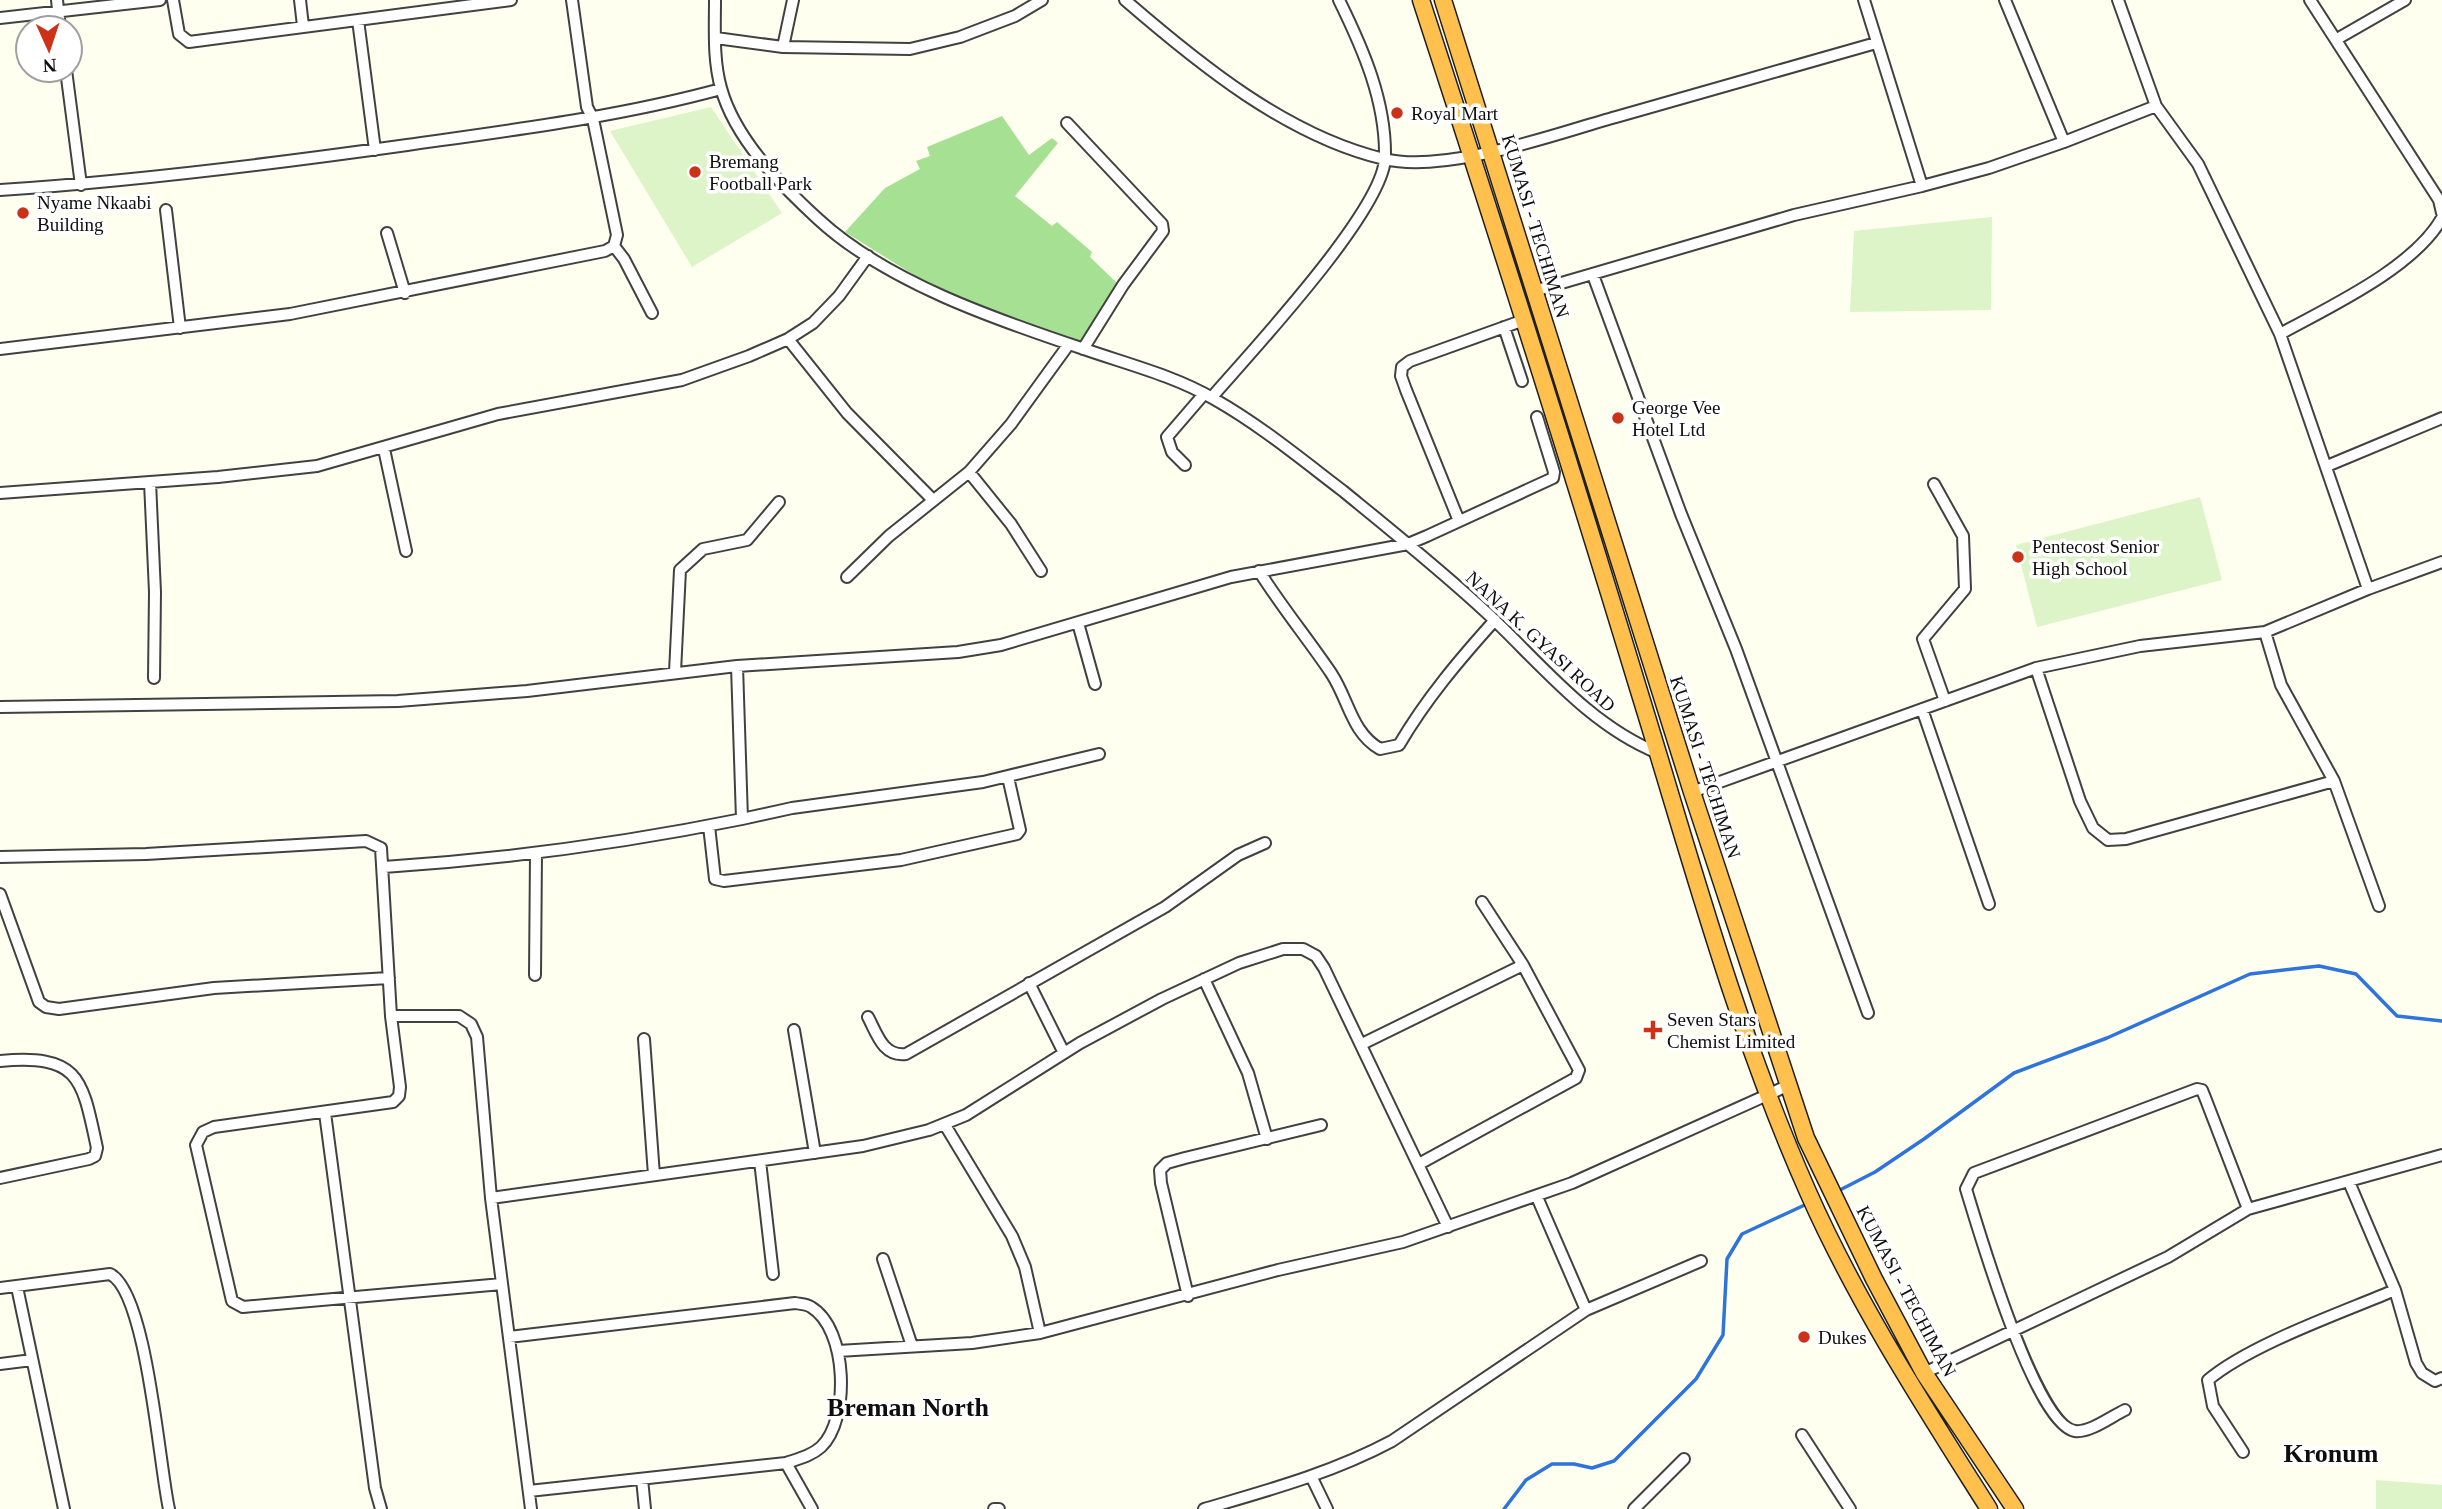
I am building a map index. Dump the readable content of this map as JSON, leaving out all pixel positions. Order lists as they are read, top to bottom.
{
  "streets": {
    "highway": ["KUMASI - TECHIMAN"],
    "street": ["NANA K. GYASI ROAD"]
  },
  "districts": ["Breman North", "Kronum"],
  "places": {
    "other": [
      "Royal Mart",
      "Bremang Football Park",
      "Nyame Nkaabi Building",
      "George Vee Hotel Ltd",
      "Pentecost Senior High School",
      "Dukes"
    ],
    "health": ["Seven Stars Chemist Limited"]
  },
  "north": "bottom"
}
